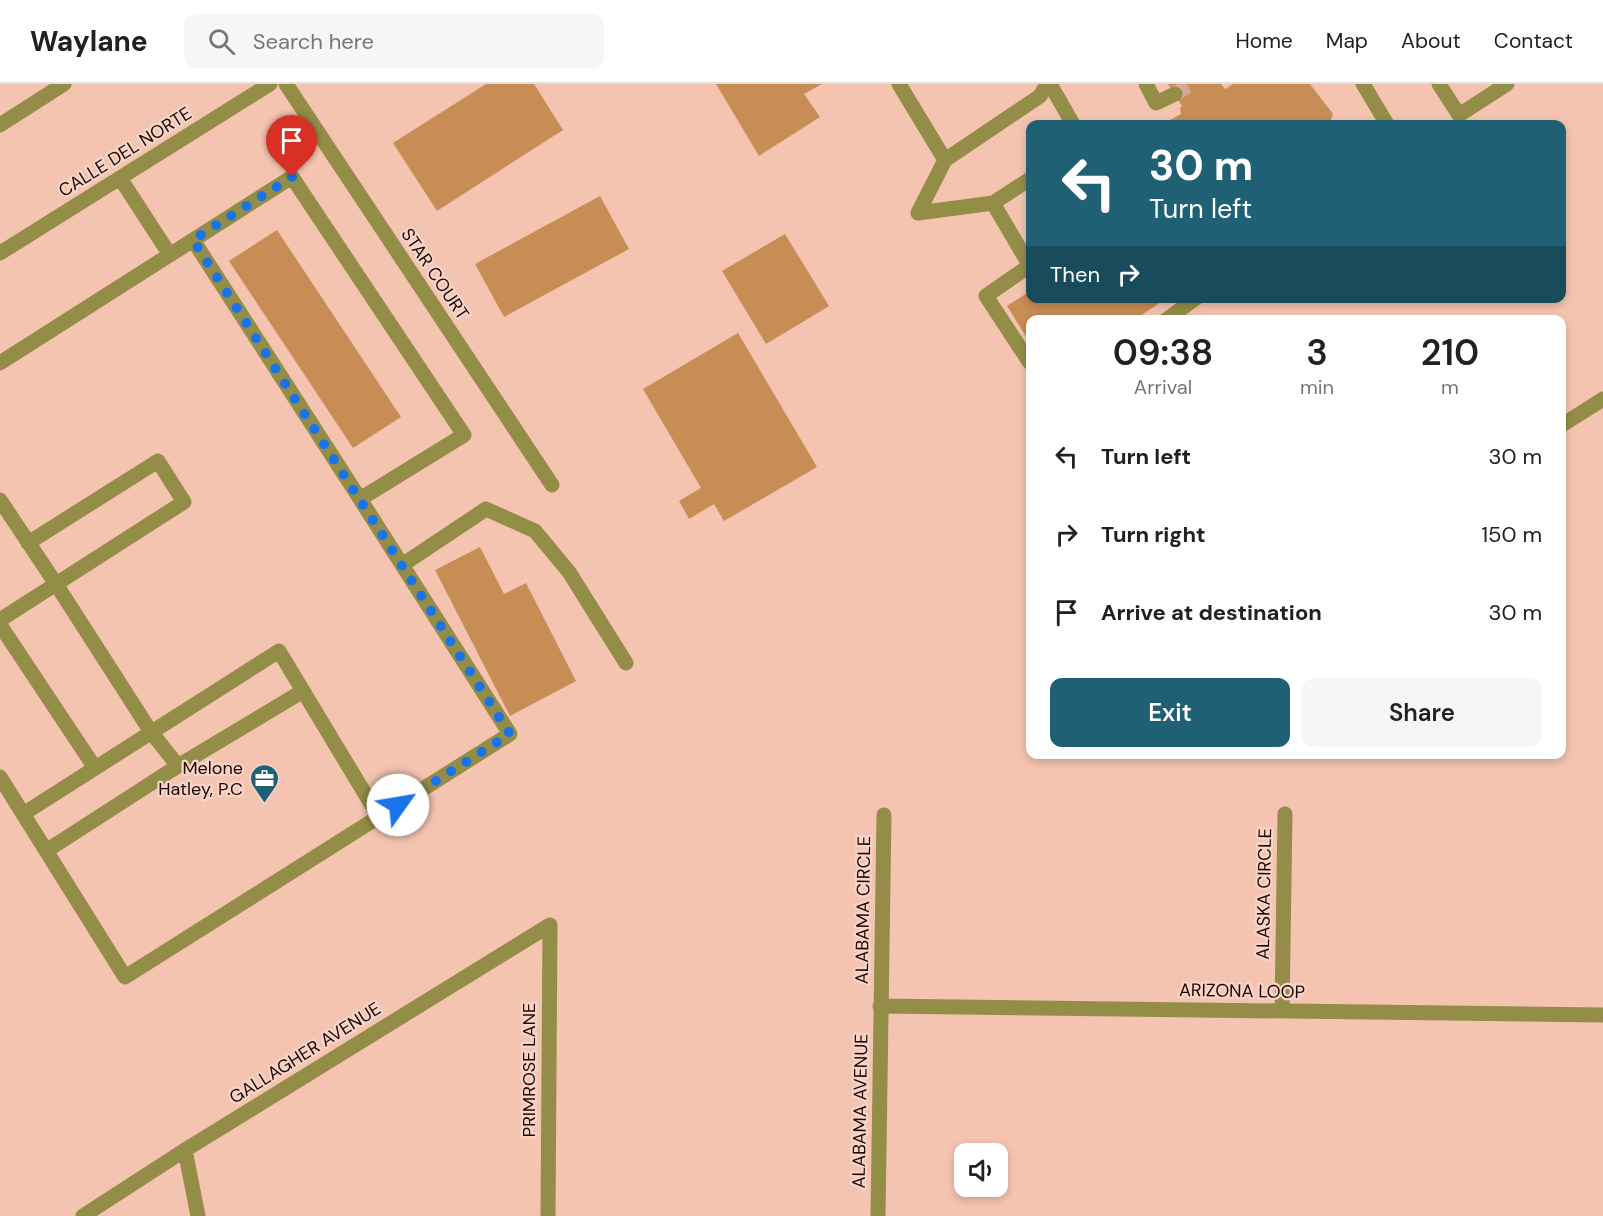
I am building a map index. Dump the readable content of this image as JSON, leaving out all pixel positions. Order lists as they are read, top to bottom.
{
  "streets": {
    "street": [
      "CALLE DEL NORTE",
      "STAR COURT",
      "ALASKA CIRCLE",
      "ALABAMA CIRCLE",
      "ARIZONA LOOP",
      "GALLAGHER AVENUE",
      "PRIMROSE LANE",
      "ALABAMA AVENUE"
    ]
  },
  "crossings": [
    ["ALASKA CIRCLE", "ARIZONA LOOP"],
    ["ALABAMA CIRCLE", "ARIZONA LOOP"],
    ["ALABAMA CIRCLE", "ALABAMA AVENUE"],
    ["ARIZONA LOOP", "ALABAMA AVENUE"],
    ["GALLAGHER AVENUE", "PRIMROSE LANE"]
  ],
  "places": {
    "office": ["Melone Hatley, P.C"]
  },
  "page": {
    "header": "Waylane",
    "search": "Search here",
    "nav": [
      "Home",
      "Map",
      "About",
      "Contact"
    ],
    "turn": ["30 m", "Turn left"],
    "then": "Then",
    "eta": [
      "09:38",
      "Arrival",
      "3",
      "min",
      "210",
      "m"
    ],
    "list": [
      {
        "name": "Turn left",
        "value": "30 m"
      },
      {
        "name": "Turn right",
        "value": "150 m"
      },
      {
        "name": "Arrive at destination",
        "value": "30 m"
      }
    ],
    "buttons": ["Exit", "Share"]
  }
}
